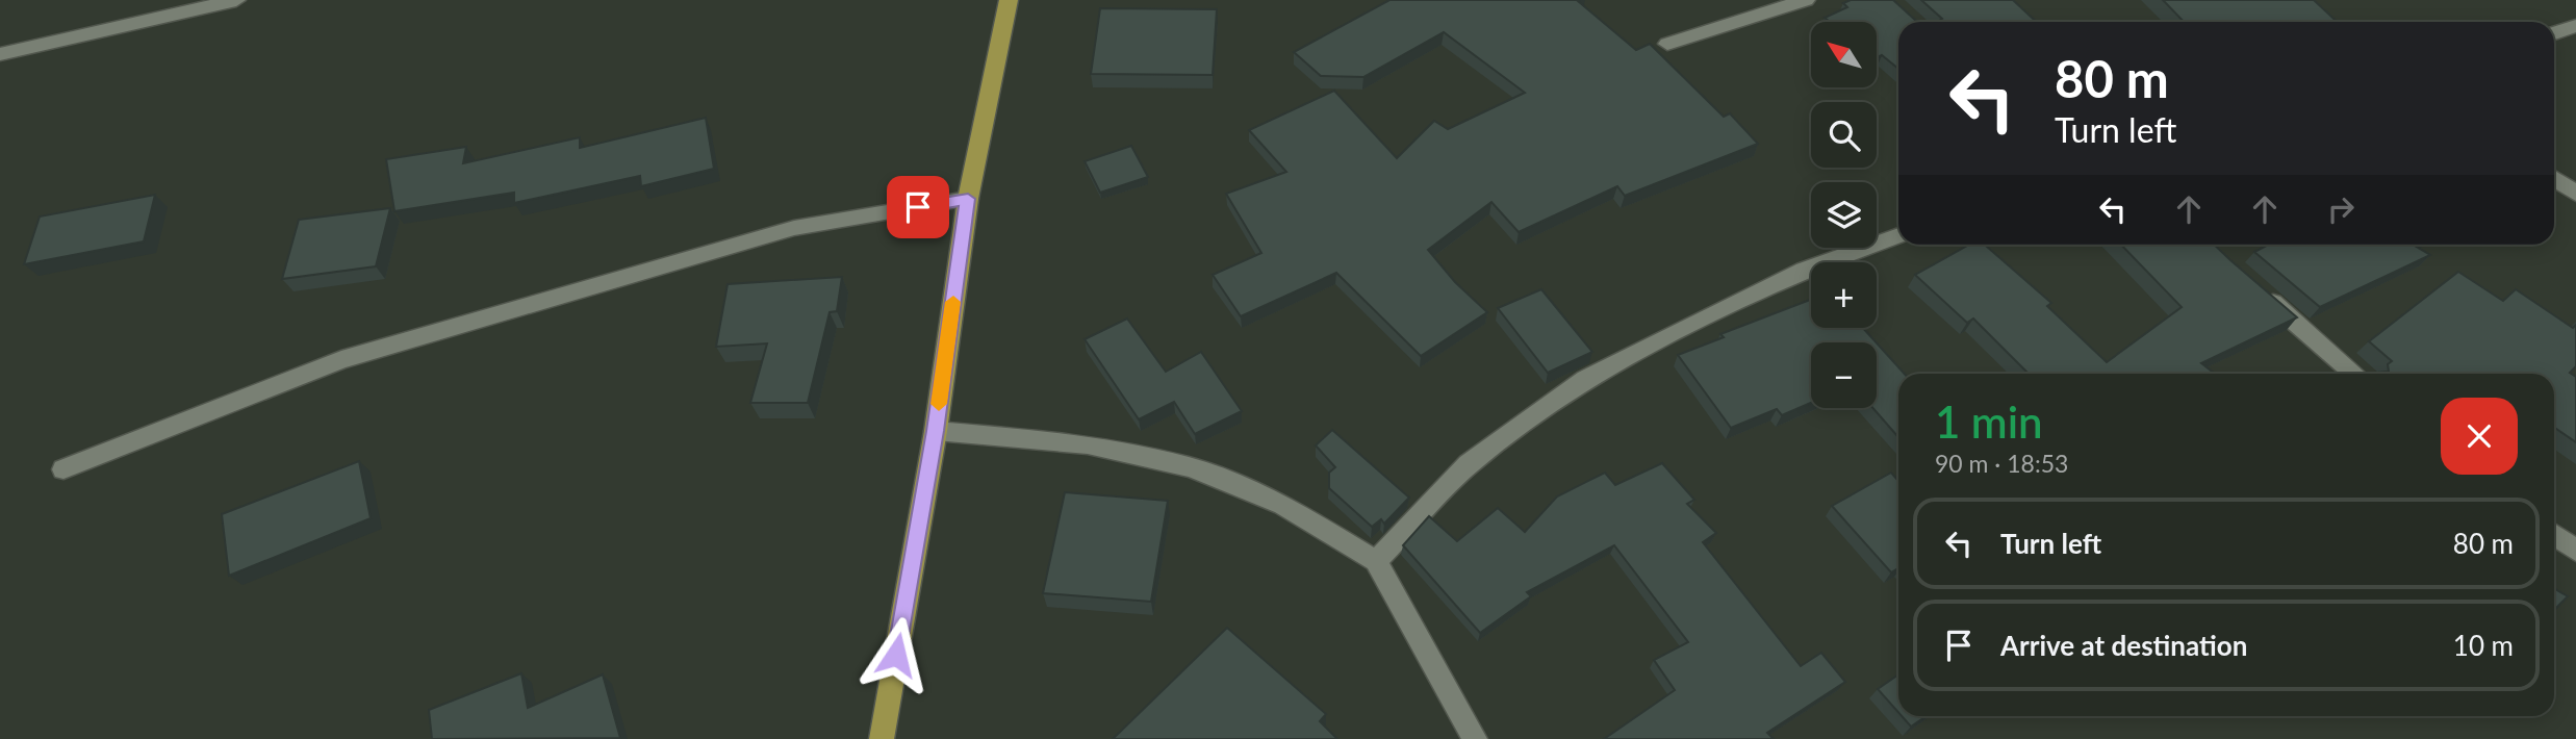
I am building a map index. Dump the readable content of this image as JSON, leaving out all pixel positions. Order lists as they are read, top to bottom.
{
  "north": "top left",
  "page": {
    "map_buttons": ["+", "−"],
    "turn": ["80 m", "Turn left"],
    "heading": ["1 min", "90 m · 18:53"],
    "list": [
      {
        "name": "Turn left",
        "value": "80 m"
      },
      {
        "name": "Arrive at destination",
        "value": "10 m"
      }
    ]
  }
}
